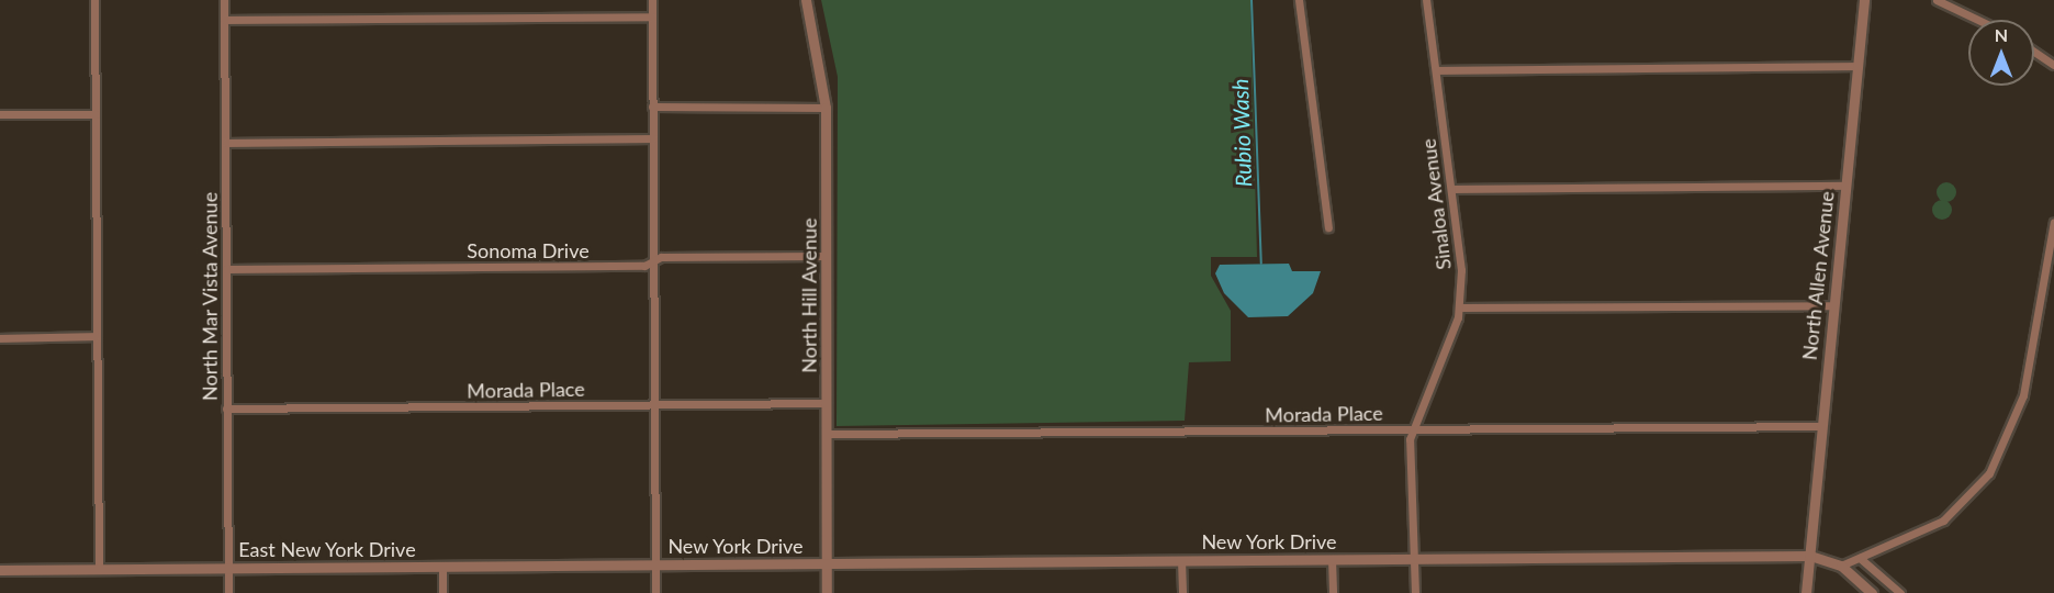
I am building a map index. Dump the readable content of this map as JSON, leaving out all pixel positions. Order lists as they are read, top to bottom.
{
  "streets": {
    "street": [
      "Sinaloa Avenue",
      "Sonoma Drive",
      "North Allen Avenue",
      "North Hill Avenue",
      "North Mar Vista Avenue",
      "Morada Place",
      "New York Drive",
      "East New York Drive"
    ]
  },
  "crossings": [
    ["Sinaloa Avenue", "Morada Place"],
    ["Sinaloa Avenue", "New York Drive"],
    ["Sonoma Drive", "North Hill Avenue"],
    ["Sonoma Drive", "North Mar Vista Avenue"],
    ["North Allen Avenue", "Morada Place"],
    ["North Allen Avenue", "New York Drive"],
    ["North Hill Avenue", "Morada Place"],
    ["North Hill Avenue", "New York Drive"],
    ["North Mar Vista Avenue", "Morada Place"],
    ["North Mar Vista Avenue", "East New York Drive"],
    ["New York Drive", "East New York Drive"]
  ],
  "water": ["Rubio Wash"],
  "north": "top"
}
